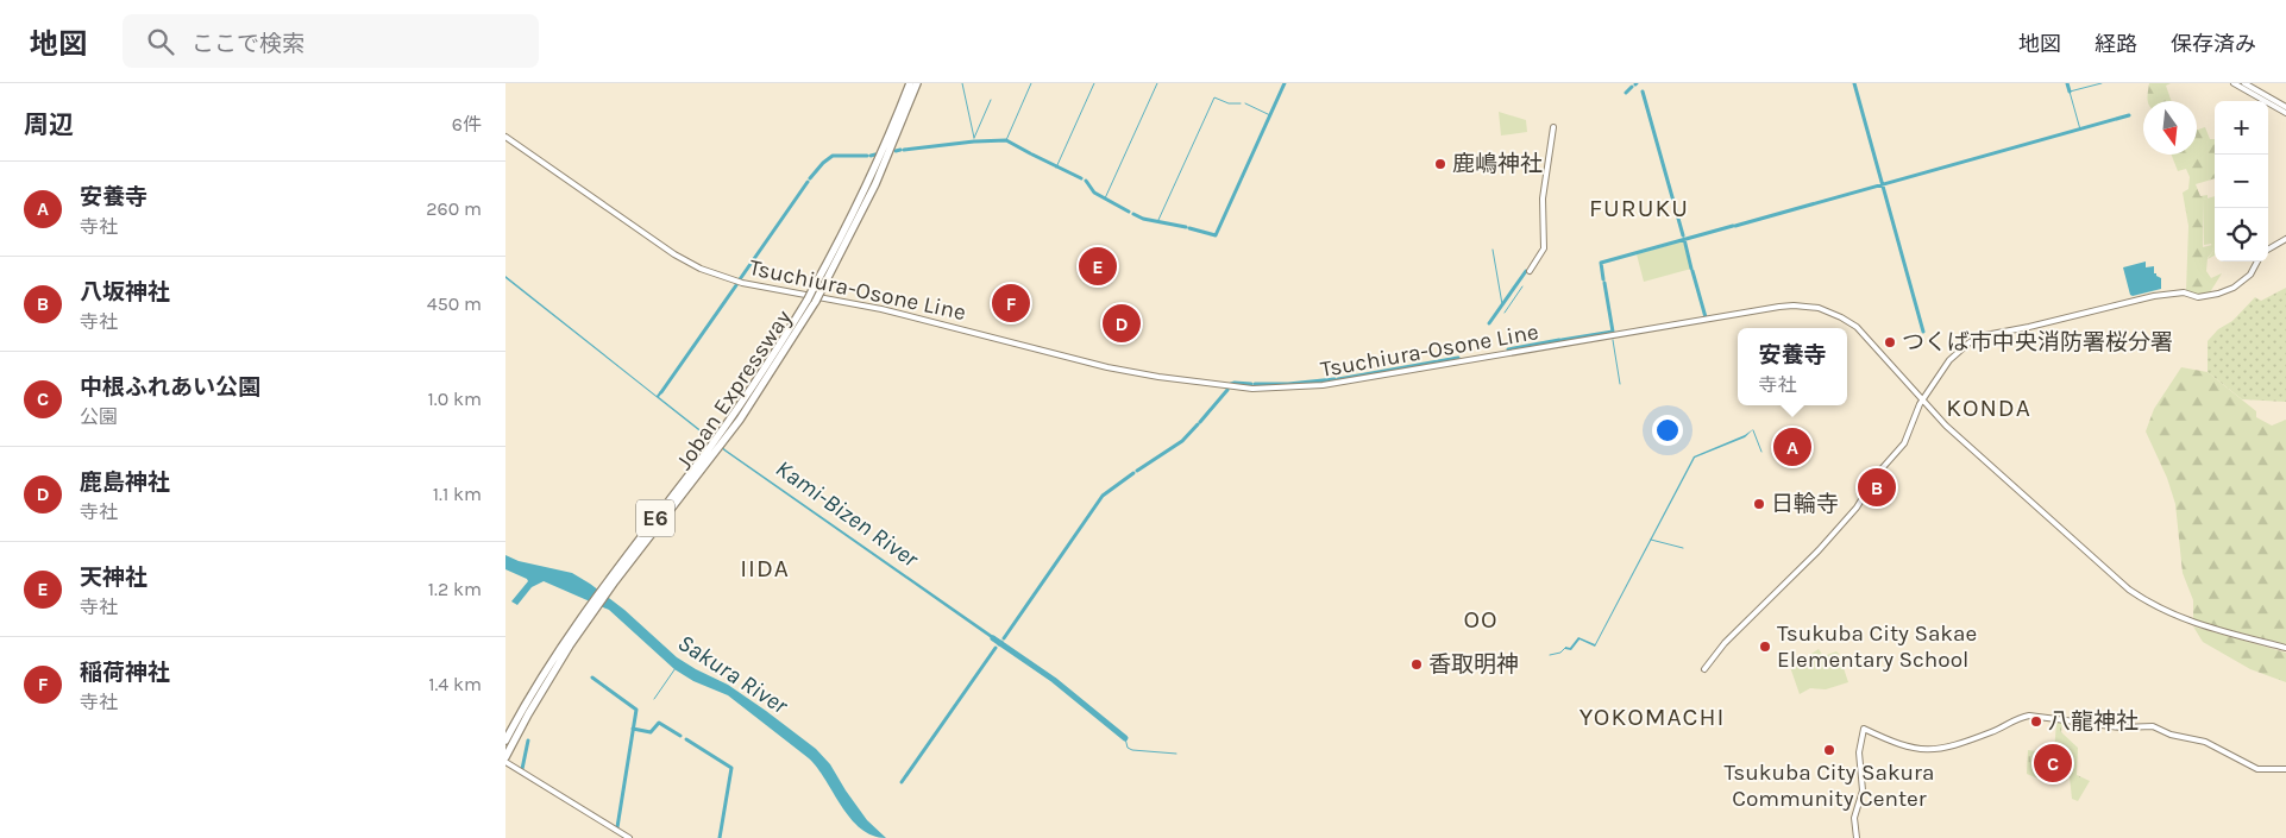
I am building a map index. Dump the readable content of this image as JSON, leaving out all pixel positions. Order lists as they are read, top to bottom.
{
  "streets": {
    "highway": ["Joban Expressway", "E6"],
    "main road": ["Tsuchiura-Osone Line"]
  },
  "districts": [
    "FURUKU",
    "KONDA",
    "IIDA",
    "OO",
    "YOKOMACHI"
  ],
  "water": ["Kami-Bizen River", "Sakura River"],
  "places": [
    "鹿嶋神社",
    "つくば市中央消防署桜分署",
    "日輪寺",
    "Tsukuba City Sakae Elementary School",
    "香取明神",
    "八龍神社",
    "Tsukuba City Sakura Community Center"
  ],
  "north": "bottom",
  "page": {
    "header": "地図",
    "search": "ここで検索",
    "nav": ["地図", "経路", "保存済み"],
    "heading": ["周辺", "6件"],
    "map_buttons": ["+", "−"],
    "list": [
      {
        "mark": "A",
        "name": "安養寺",
        "note": "寺社",
        "value": "260 m"
      },
      {
        "mark": "B",
        "name": "八坂神社",
        "note": "寺社",
        "value": "450 m"
      },
      {
        "mark": "C",
        "name": "中根ふれあい公園",
        "note": "公園",
        "value": "1.0 km"
      },
      {
        "mark": "D",
        "name": "鹿島神社",
        "note": "寺社",
        "value": "1.1 km"
      },
      {
        "mark": "E",
        "name": "天神社",
        "note": "寺社",
        "value": "1.2 km"
      },
      {
        "mark": "F",
        "name": "稲荷神社",
        "note": "寺社",
        "value": "1.4 km"
      }
    ],
    "pins": [
      "E",
      "F",
      "D",
      "A",
      "B",
      "C"
    ],
    "popup": ["安養寺", "寺社"]
  }
}
